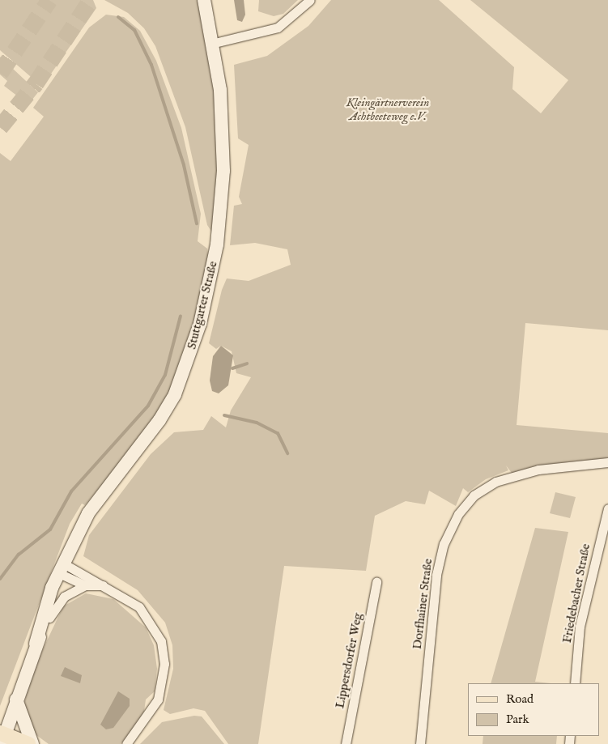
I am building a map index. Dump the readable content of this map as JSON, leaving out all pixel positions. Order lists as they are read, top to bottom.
{
  "streets": {
    "main road": ["Stuttgarter Straße"],
    "street": ["Friedebacher Straße", "Dorfhainer Straße", "Lippersdorfer Weg"]
  },
  "parks": ["Kleingärtnerverein Achtbeeteweg e.V."],
  "legend": ["Road", "Park"]
}
